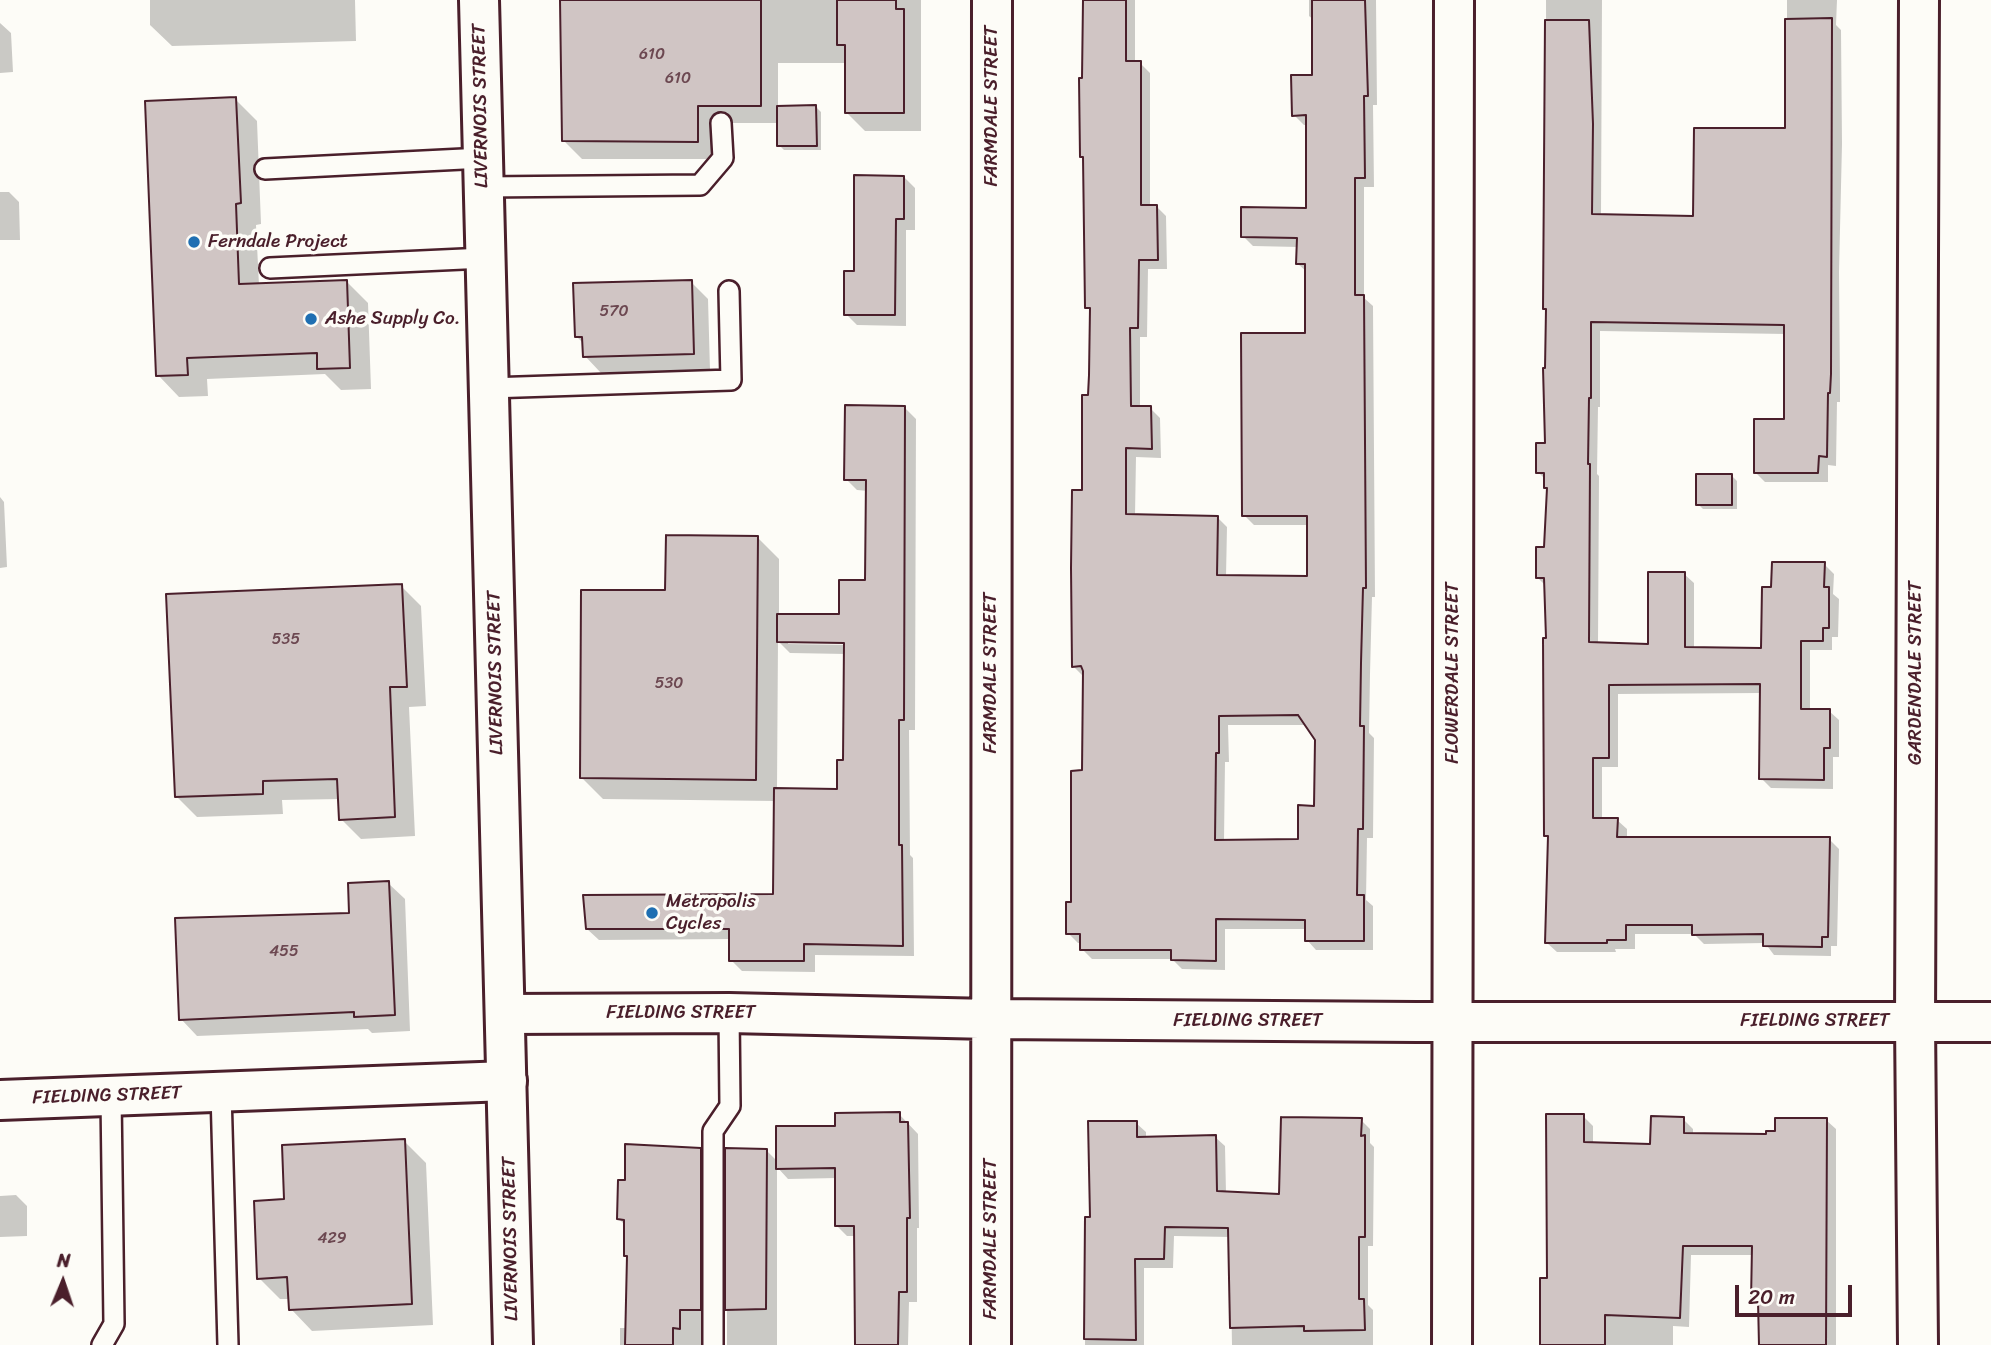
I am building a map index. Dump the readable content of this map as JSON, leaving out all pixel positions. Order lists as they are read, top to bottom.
{
  "streets": {
    "street": [
      "LIVERNOIS STREET",
      "FARMDALE STREET",
      "FLOWERDALE STREET",
      "GARDENDALE STREET",
      "FIELDING STREET"
    ]
  },
  "crossings": [
    ["LIVERNOIS STREET", "FIELDING STREET"],
    ["FARMDALE STREET", "FIELDING STREET"],
    ["FLOWERDALE STREET", "FIELDING STREET"],
    ["GARDENDALE STREET", "FIELDING STREET"]
  ],
  "places": ["Ferndale Project", "Ashe Supply Co.", "Metropolis Cycles"],
  "house_numbers": [
    "610",
    "610",
    "570",
    "535",
    "530",
    "455",
    "429"
  ],
  "scale_bar": "20 m",
  "north": "top"
}
